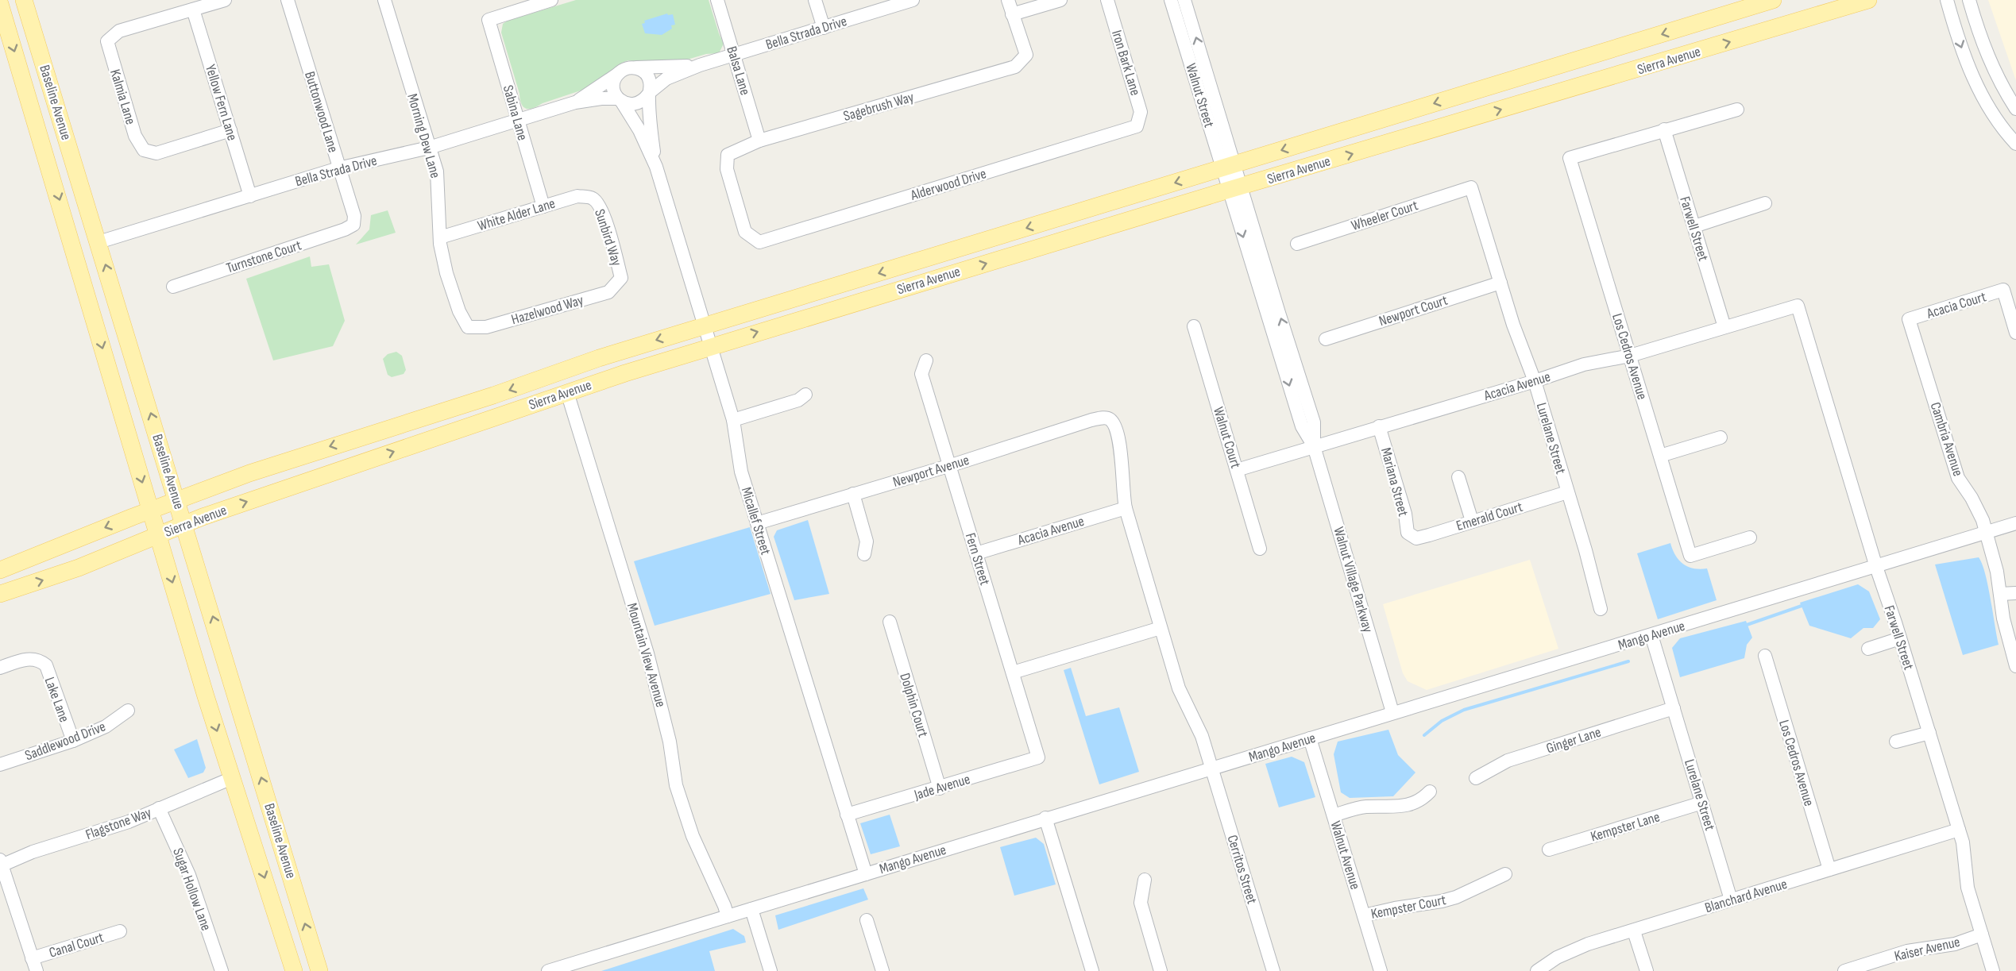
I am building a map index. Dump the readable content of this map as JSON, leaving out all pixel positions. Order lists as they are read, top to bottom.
{
  "streets": {
    "main road": ["Sierra Avenue", "Baseline Avenue"],
    "street": [
      "Bella Strada Drive",
      "Iron Bark Lane",
      "Balsa Lane",
      "Walnut Street",
      "Kalmia Lane",
      "Yellow Fern Lane",
      "Sagebrush Way",
      "Buttonwood Lane",
      "Sabina Lane",
      "Morning Dew Lane",
      "Alderwood Drive",
      "White Alder Lane",
      "Wheeler Court",
      "Farwell Street",
      "Sunbird Way",
      "Turnstone Court",
      "Acacia Court",
      "Hazelwood Way",
      "Newport Court",
      "Los Cedros Avenue",
      "Acacia Avenue",
      "Walnut Court",
      "Lurelane Street",
      "Cambria Avenue",
      "Newport Avenue",
      "Mariana Street",
      "Emerald Court",
      "Micallef Street",
      "Fern Street",
      "Walnut Village Parkway",
      "Mango Avenue",
      "Mountain View Avenue",
      "Lake Lane",
      "Dolphin Court",
      "Ginger Lane",
      "Saddlewood Drive",
      "Jade Avenue",
      "Flagstone Way",
      "Kempster Lane",
      "Walnut Avenue",
      "Cerritos Street",
      "Sugar Hollow Lane",
      "Blanchard Avenue",
      "Kempster Court",
      "Canal Court",
      "Kaiser Avenue"
    ]
  },
  "crossings": [
    ["Bella Strada Drive", "Balsa Lane"],
    ["Bella Strada Drive", "Baseline Avenue"],
    ["Bella Strada Drive", "Yellow Fern Lane"],
    ["Bella Strada Drive", "Buttonwood Lane"],
    ["Bella Strada Drive", "Sabina Lane"],
    ["Bella Strada Drive", "Morning Dew Lane"],
    ["Bella Strada Drive", "Micallef Street"],
    ["Sierra Avenue", "Walnut Street"],
    ["Sierra Avenue", "Baseline Avenue"],
    ["Sierra Avenue", "Micallef Street"],
    ["Sierra Avenue", "Walnut Village Parkway"],
    ["Sierra Avenue", "Mountain View Avenue"],
    ["Iron Bark Lane", "Alderwood Drive"],
    ["Balsa Lane", "Sagebrush Way"],
    ["Walnut Street", "Walnut Village Parkway"],
    ["Kalmia Lane", "Yellow Fern Lane"],
    ["Baseline Avenue", "Flagstone Way"],
    ["Sagebrush Way", "Alderwood Drive"],
    ["Buttonwood Lane", "Turnstone Court"],
    ["Sabina Lane", "White Alder Lane"],
    ["Morning Dew Lane", "White Alder Lane"],
    ["Morning Dew Lane", "Hazelwood Way"],
    ["White Alder Lane", "Sunbird Way"],
    ["Wheeler Court", "Lurelane Street"],
    ["Farwell Street", "Los Cedros Avenue"],
    ["Farwell Street", "Acacia Avenue"],
    ["Farwell Street", "Mango Avenue"],
    ["Farwell Street", "Blanchard Avenue"],
    ["Farwell Street", "Kaiser Avenue"],
    ["Sunbird Way", "Hazelwood Way"],
    ["Acacia Court", "Cambria Avenue"],
    ["Newport Court", "Lurelane Street"],
    ["Los Cedros Avenue", "Acacia Avenue"],
    ["Los Cedros Avenue", "Blanchard Avenue"],
    ["Acacia Avenue", "Walnut Court"],
    ["Acacia Avenue", "Lurelane Street"],
    ["Acacia Avenue", "Newport Avenue"],
    ["Acacia Avenue", "Mariana Street"],
    ["Acacia Avenue", "Fern Street"],
    ["Acacia Avenue", "Walnut Village Parkway"],
    ["Acacia Avenue", "Cerritos Street"],
    ["Lurelane Street", "Emerald Court"],
    ["Lurelane Street", "Mango Avenue"],
    ["Lurelane Street", "Ginger Lane"],
    ["Lurelane Street", "Kempster Lane"],
    ["Lurelane Street", "Blanchard Avenue"],
    ["Cambria Avenue", "Mango Avenue"],
    ["Newport Avenue", "Micallef Street"],
    ["Newport Avenue", "Fern Street"],
    ["Newport Avenue", "Cerritos Street"],
    ["Mariana Street", "Emerald Court"],
    ["Micallef Street", "Mango Avenue"],
    ["Micallef Street", "Jade Avenue"],
    ["Fern Street", "Jade Avenue"],
    ["Walnut Village Parkway", "Mango Avenue"],
    ["Mango Avenue", "Mountain View Avenue"],
    ["Mango Avenue", "Walnut Avenue"],
    ["Mango Avenue", "Cerritos Street"],
    ["Lake Lane", "Saddlewood Drive"],
    ["Dolphin Court", "Jade Avenue"],
    ["Flagstone Way", "Sugar Hollow Lane"],
    ["Walnut Avenue", "Kempster Court"]
  ]
}
